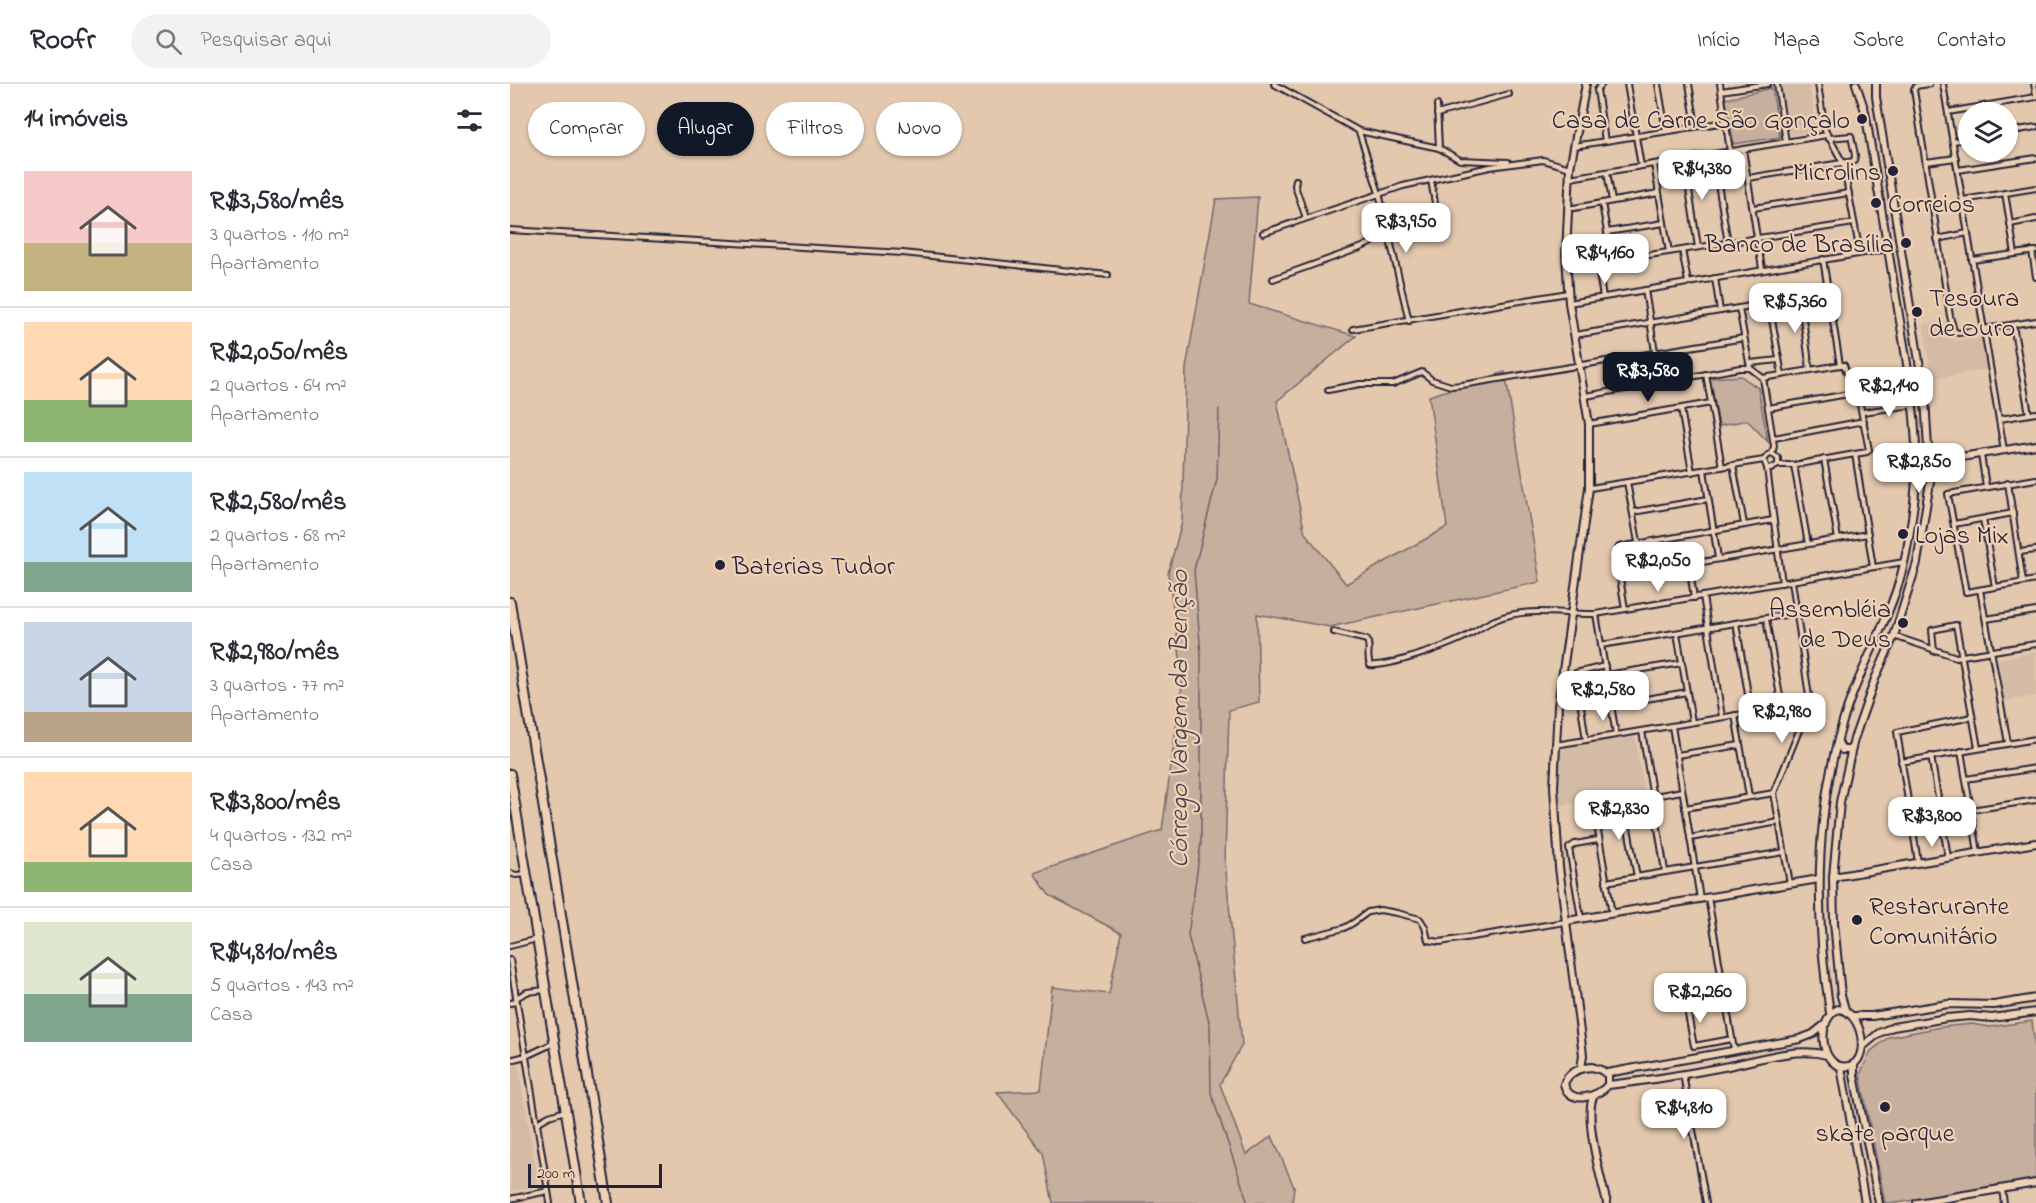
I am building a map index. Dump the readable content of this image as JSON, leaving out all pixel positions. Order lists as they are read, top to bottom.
{
  "water": ["Córrego Vargem da Benção"],
  "places": [
    "Casa de Carne São Gonçalo",
    "Microlins",
    "Correios",
    "Banco de Brasília",
    "Tesoura de Ouro",
    "Lojas Mix",
    "Baterias Tudor",
    "Assembléia de Deus",
    "Restarurante Comunitário",
    "skate parque"
  ],
  "scale_bar": "200 m",
  "page": {
    "header": "Roofr",
    "search": "Pesquisar aqui",
    "nav": [
      "Início",
      "Mapa",
      "Sobre",
      "Contato"
    ],
    "heading": "14 imóveis",
    "chip": [
      "Comprar",
      "Alugar",
      "Filtros",
      "Novo"
    ],
    "price": [
      "R$4,380",
      "R$3,950",
      "R$4,160",
      "R$5,360",
      "R$3,580",
      "R$2,140",
      "R$2,850",
      "R$2,050",
      "R$2,580",
      "R$2,980",
      "R$2,830",
      "R$3,800",
      "R$2,260",
      "R$4,810"
    ],
    "list": [
      {
        "name": "R$3,580/mês",
        "note": "3 quartos · 110 m² · Apartamento"
      },
      {
        "name": "R$2,050/mês",
        "note": "2 quartos · 64 m² · Apartamento"
      },
      {
        "name": "R$2,580/mês",
        "note": "2 quartos · 68 m² · Apartamento"
      },
      {
        "name": "R$2,980/mês",
        "note": "3 quartos · 77 m² · Apartamento"
      },
      {
        "name": "R$3,800/mês",
        "note": "4 quartos · 132 m² · Casa"
      },
      {
        "name": "R$4,810/mês",
        "note": "5 quartos · 143 m² · Casa"
      }
    ],
    "scale": "200 m"
  }
}
